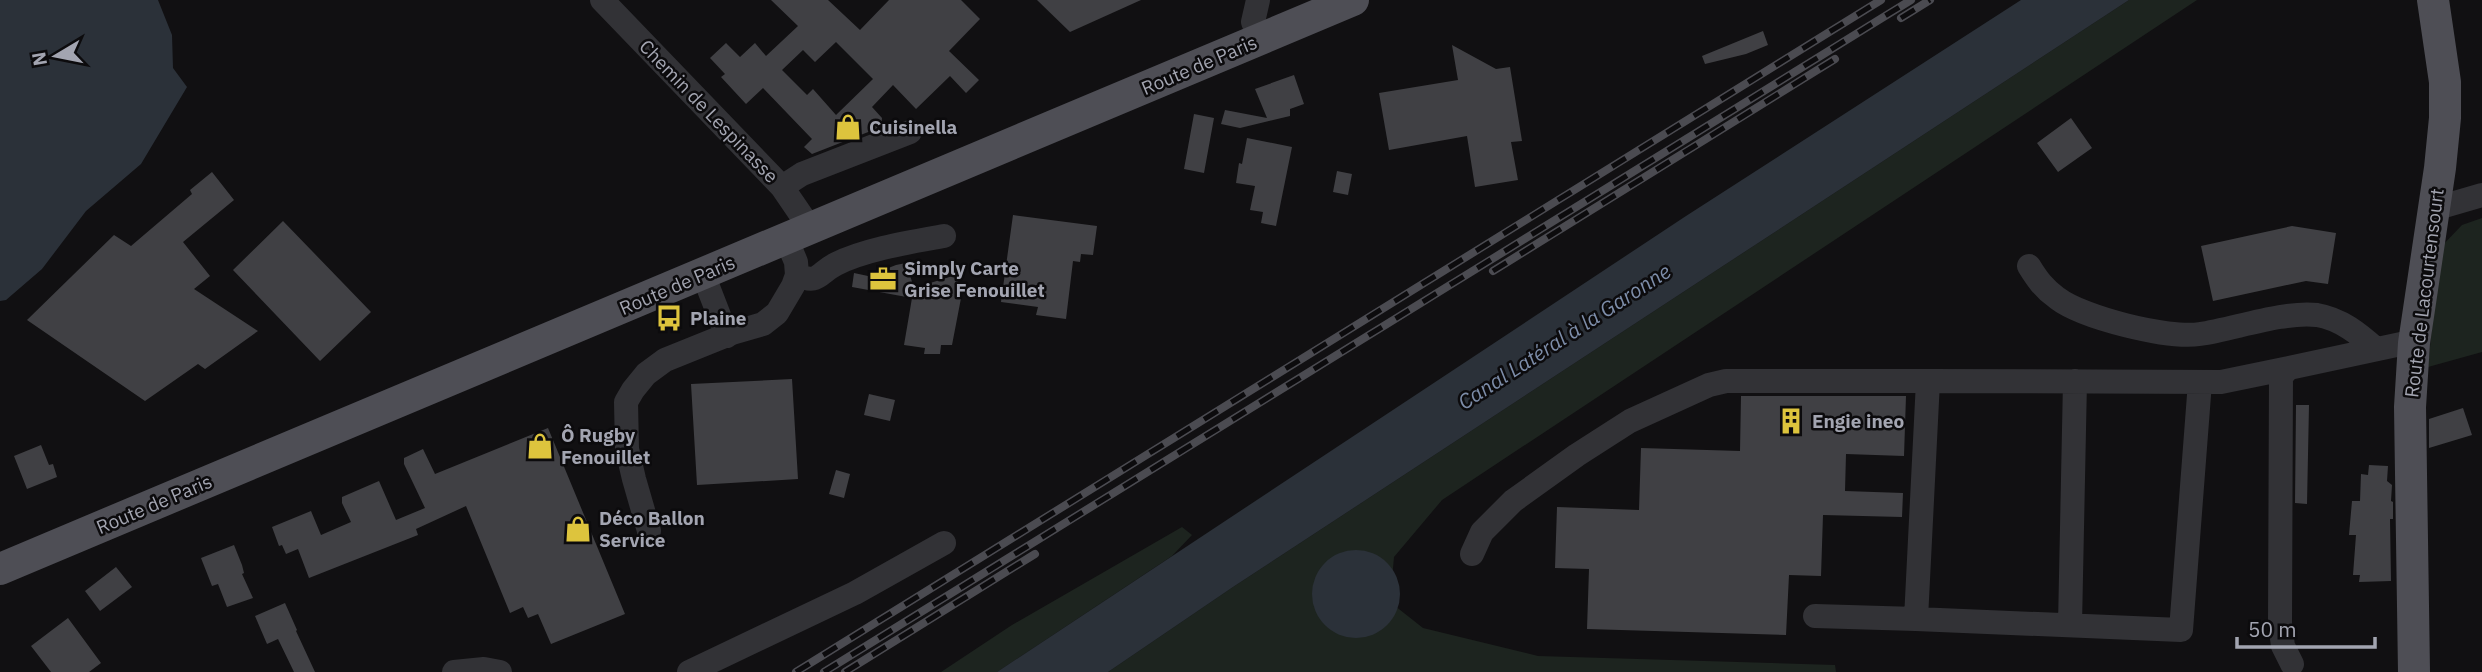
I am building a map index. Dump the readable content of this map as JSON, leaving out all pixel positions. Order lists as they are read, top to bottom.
{
  "streets": {
    "main road": ["Route de Paris", "Route de Lacourtensourt"],
    "street": ["Chemin de Lespinasse"]
  },
  "crossings": [
    ["Route de Paris", "Chemin de Lespinasse"]
  ],
  "water": ["Canal Latéral à la Garonne"],
  "places": {
    "shop": ["Cuisinella", "Ô Rugby Fenouillet", "Déco Ballon Service"],
    "office": ["Simply Carte Grise Fenouillet"],
    "bus stop": ["Plaine"],
    "building": ["Engie ineo"]
  },
  "scale_bar": "50 m",
  "north": "left"
}
